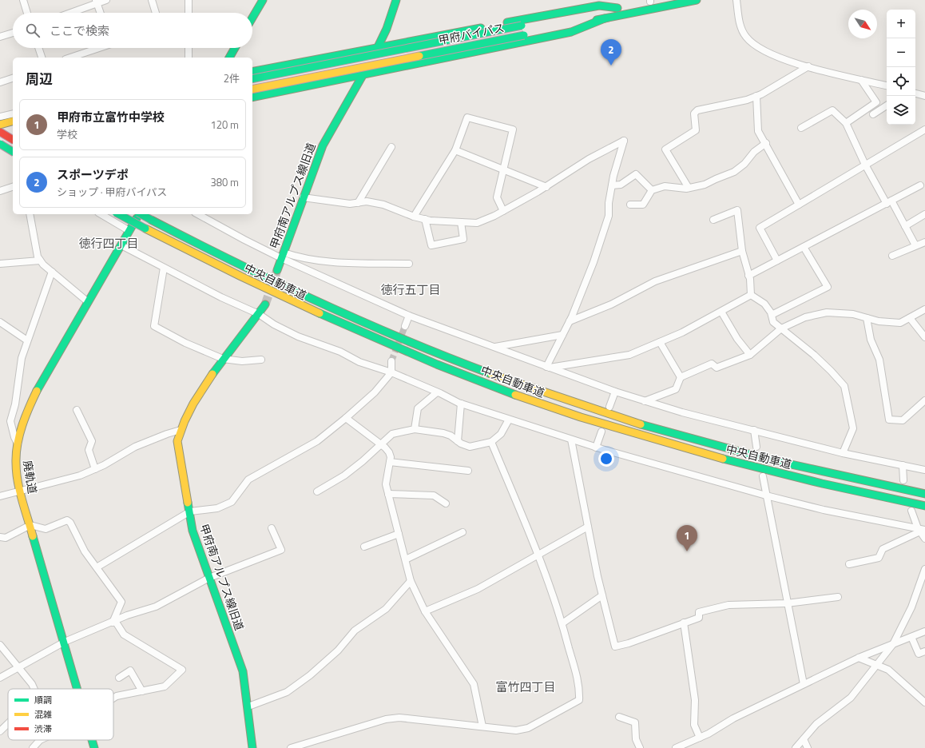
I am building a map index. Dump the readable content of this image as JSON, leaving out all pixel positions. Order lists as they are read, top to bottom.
{
  "streets": {
    "main road": [
      "甲府バイパス",
      "甲府南アルプス線旧道",
      "中央自動車道",
      "廃軌道"
    ]
  },
  "crossings": [
    ["甲府バイパス", "甲府南アルプス線旧道"]
  ],
  "districts": ["徳行四丁目", "徳行五丁目", "富竹四丁目"],
  "legend": ["順調", "混雑", "渋滞"],
  "north": "bottom right",
  "page": {
    "map_buttons": ["+", "−"],
    "search": "ここで検索",
    "pins": ["2", "1"],
    "heading": ["周辺", "2件"],
    "list": [
      {
        "mark": "1",
        "name": "甲府市立富竹中学校",
        "note": "学校",
        "value": "120 m"
      },
      {
        "mark": "2",
        "name": "スポーツデポ",
        "note": "ショップ · 甲府バイパス",
        "value": "380 m"
      }
    ]
  }
}
